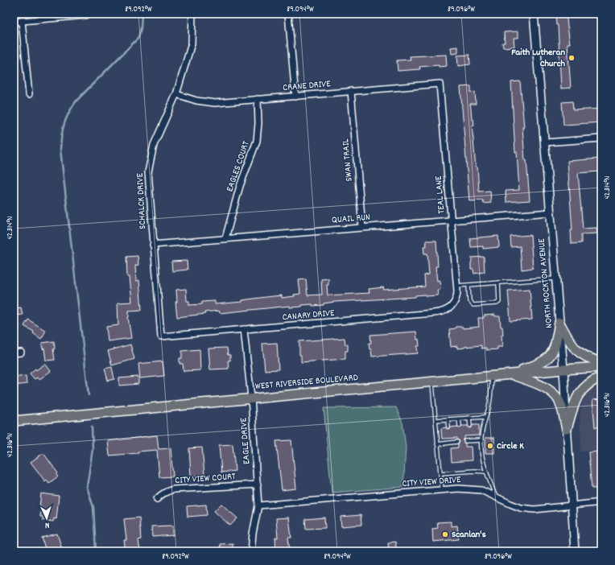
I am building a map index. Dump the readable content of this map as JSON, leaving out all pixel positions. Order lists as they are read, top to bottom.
{
  "streets": {
    "main road": ["NORTH ROCKTON AVENUE", "WEST RIVERSIDE BOULEVARD"],
    "street": [
      "CRANE DRIVE",
      "SWAN TRAIL",
      "EAGLES COURT",
      "TEAL LANE",
      "SCHALCK DRIVE",
      "QUAIL RUN",
      "CANARY DRIVE",
      "EAGLE DRIVE",
      "CITY VIEW COURT",
      "CITY VIEW DRIVE"
    ]
  },
  "crossings": [
    ["CRANE DRIVE", "SWAN TRAIL"],
    ["CRANE DRIVE", "EAGLES COURT"],
    ["CRANE DRIVE", "TEAL LANE"],
    ["CRANE DRIVE", "SCHALCK DRIVE"],
    ["SWAN TRAIL", "QUAIL RUN"],
    ["EAGLES COURT", "QUAIL RUN"],
    ["TEAL LANE", "QUAIL RUN"],
    ["TEAL LANE", "CANARY DRIVE"],
    ["SCHALCK DRIVE", "QUAIL RUN"],
    ["SCHALCK DRIVE", "CANARY DRIVE"],
    ["QUAIL RUN", "NORTH ROCKTON AVENUE"],
    ["NORTH ROCKTON AVENUE", "WEST RIVERSIDE BOULEVARD"],
    ["NORTH ROCKTON AVENUE", "CITY VIEW DRIVE"],
    ["CANARY DRIVE", "EAGLE DRIVE"],
    ["WEST RIVERSIDE BOULEVARD", "EAGLE DRIVE"],
    ["EAGLE DRIVE", "CITY VIEW COURT"],
    ["EAGLE DRIVE", "CITY VIEW DRIVE"]
  ],
  "places": ["Faith Lutheran Church", "Circle K", "Scanlan's"],
  "north": "bottom",
  "coordinates": [
    "89.092°W",
    "89.094°W",
    "89.096°W",
    "42.314°N",
    "42.316°N"
  ]
}
